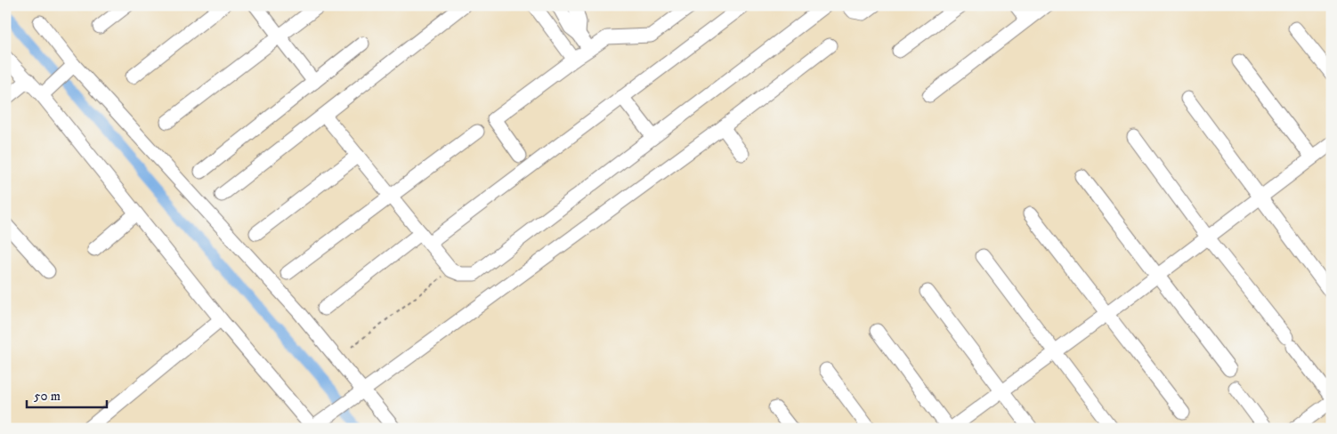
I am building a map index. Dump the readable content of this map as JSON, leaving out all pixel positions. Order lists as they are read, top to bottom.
{
  "scale_bar": "50 m"
}
